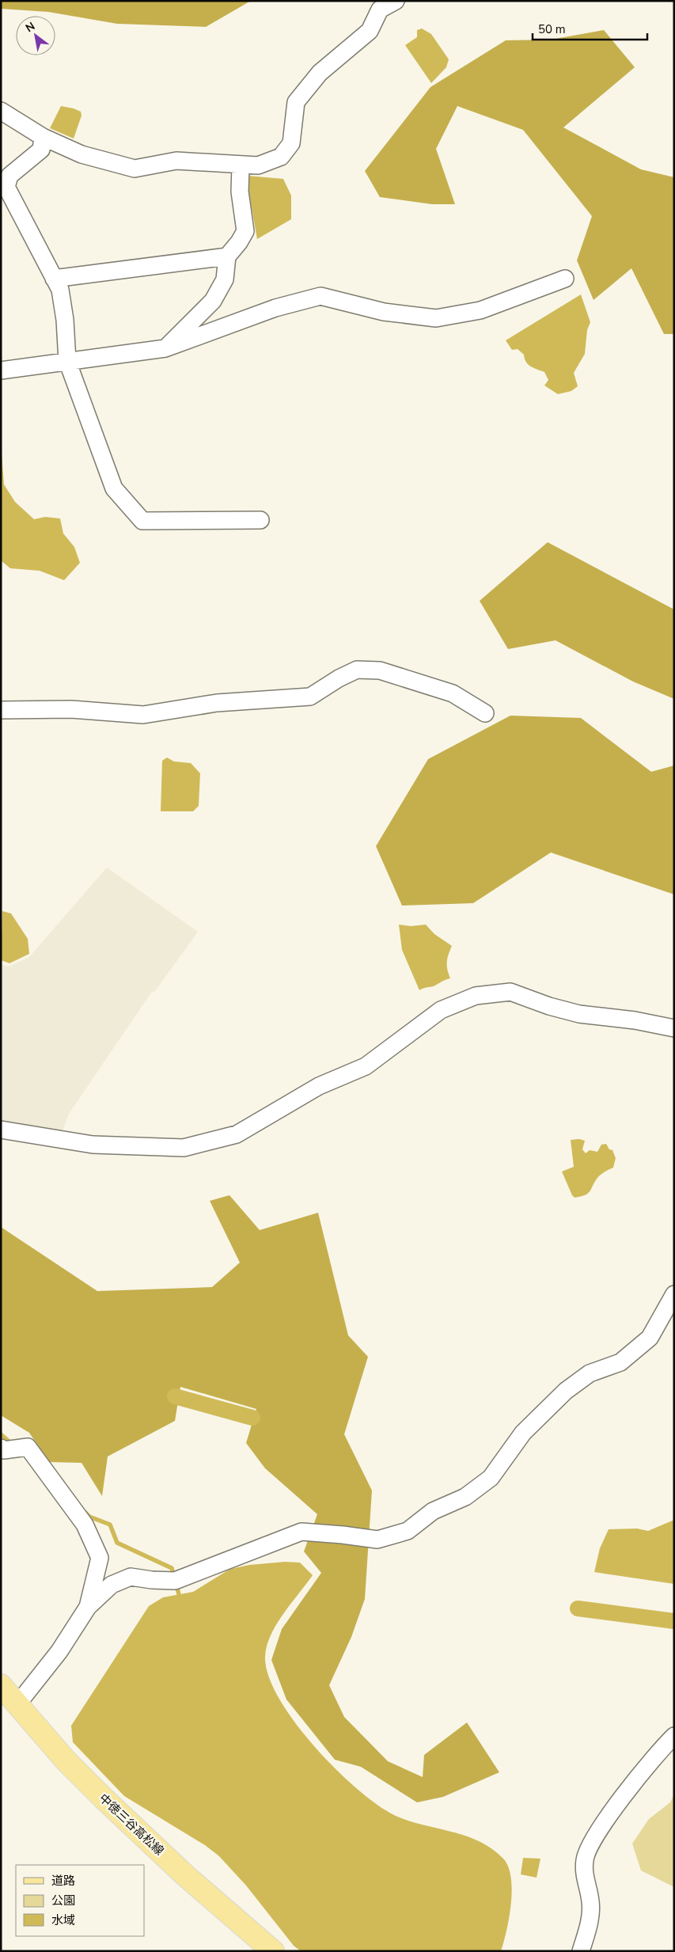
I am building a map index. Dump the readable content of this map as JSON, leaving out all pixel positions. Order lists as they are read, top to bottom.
{
  "streets": {
    "main road": ["中徳三谷高松線"]
  },
  "legend": ["道路", "公園", "水域"],
  "scale_bar": "50 m",
  "north": "top left"
}
